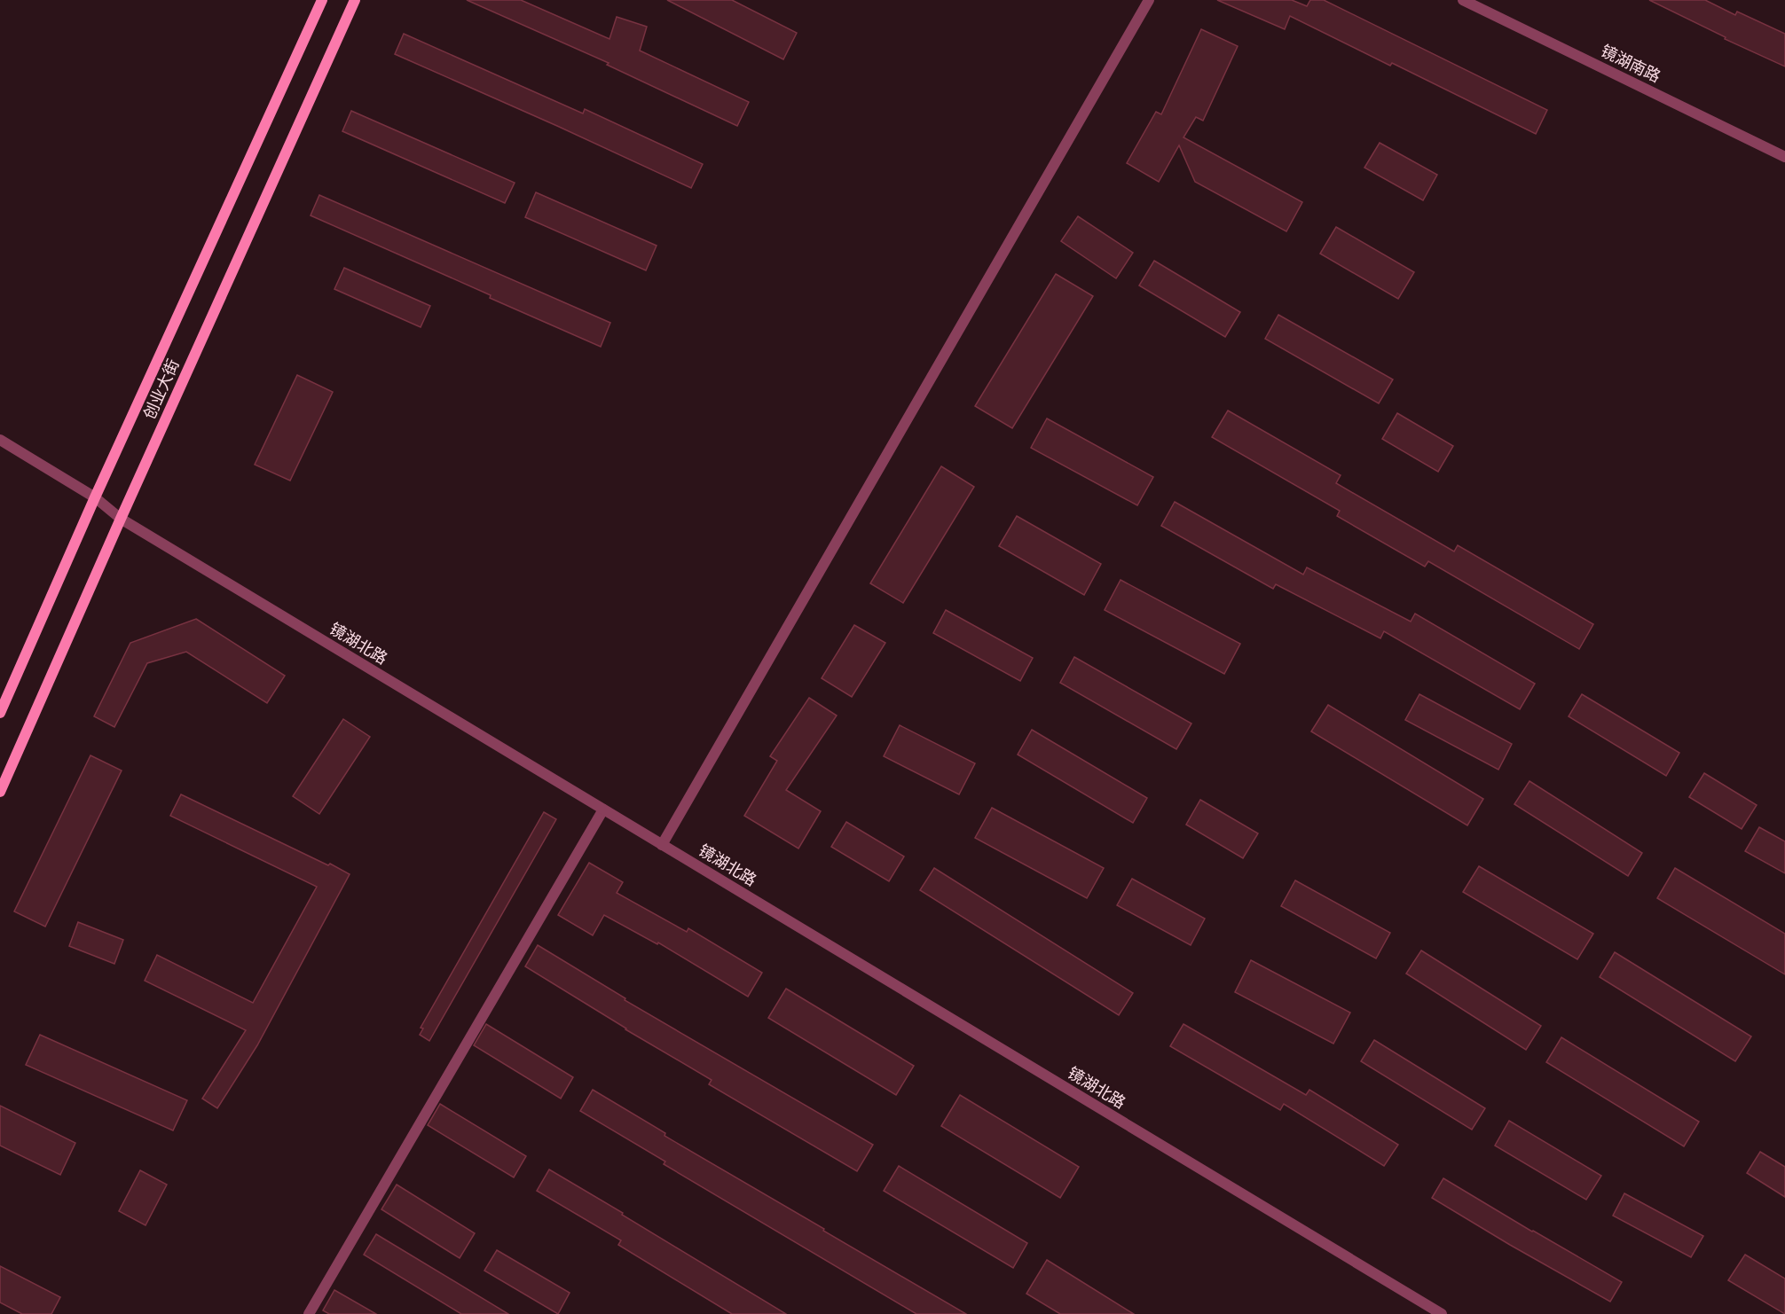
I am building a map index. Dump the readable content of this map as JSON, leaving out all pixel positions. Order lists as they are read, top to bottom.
{
  "streets": {
    "main road": ["创业大街"],
    "street": ["镜湖南路", "镜湖北路"]
  },
  "crossings": [
    ["创业大街", "镜湖北路"]
  ]
}
